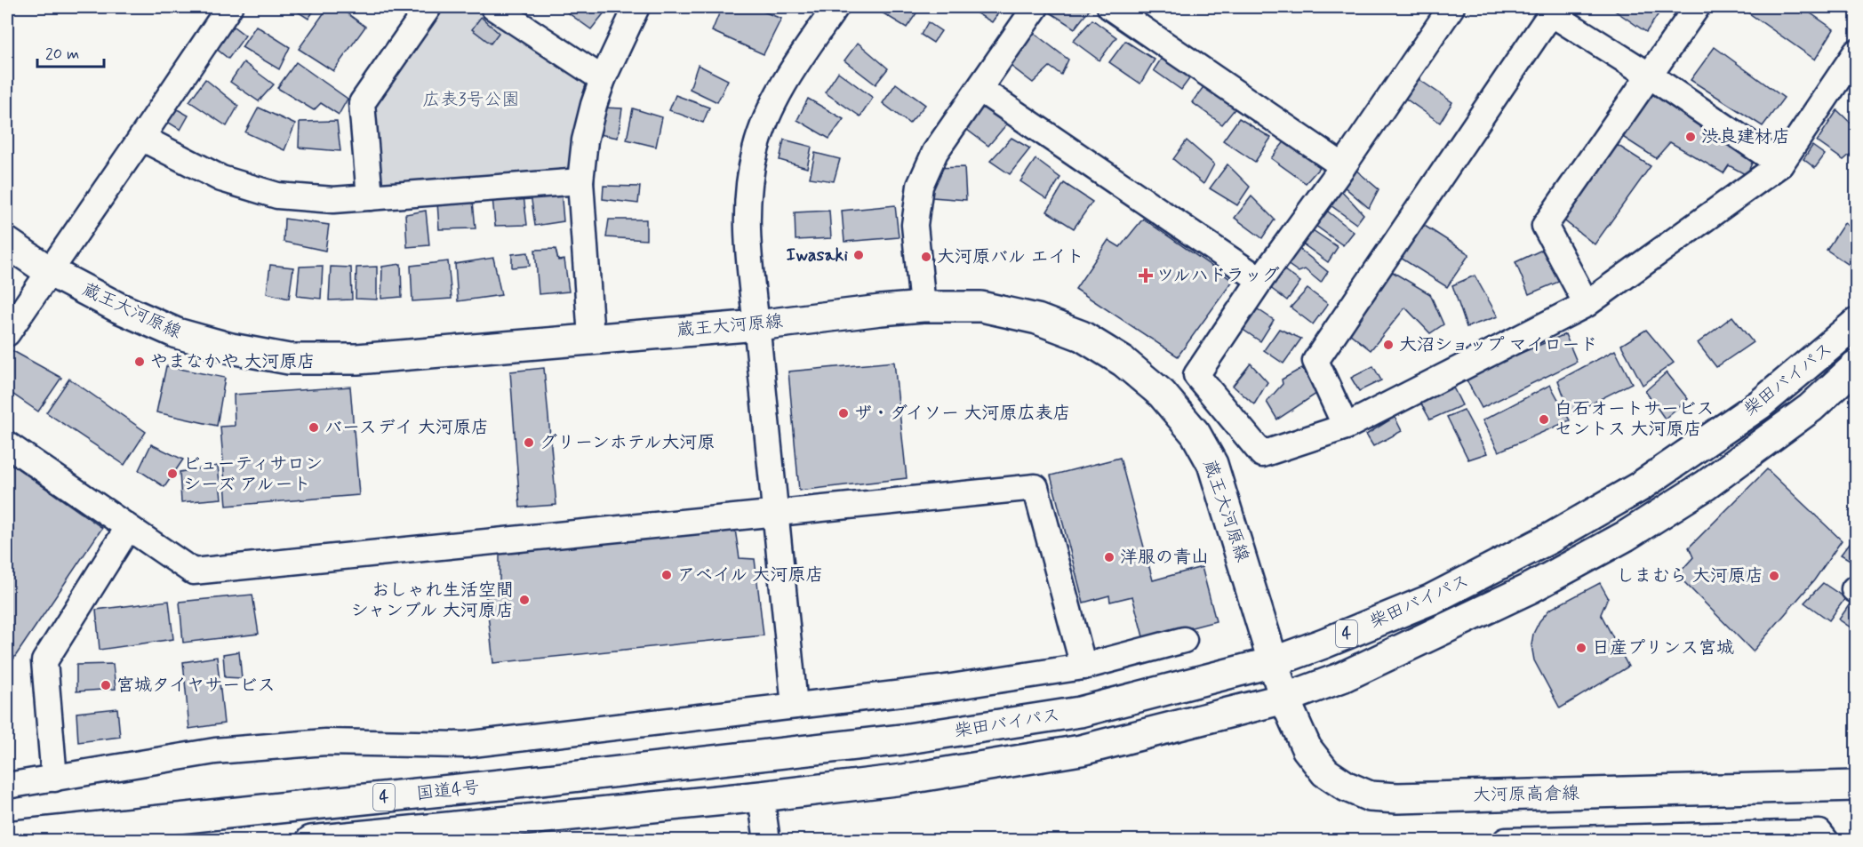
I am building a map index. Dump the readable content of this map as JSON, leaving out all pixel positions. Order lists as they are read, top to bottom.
{
  "streets": {
    "main road": [
      "蔵王大河原線",
      "柴田バイパス",
      "4",
      "国道4号",
      "大河原高倉線"
    ]
  },
  "crossings": [
    ["蔵王大河原線", "柴田バイパス"],
    ["蔵王大河原線", "大河原高倉線"],
    ["柴田バイパス", "国道4号"],
    ["柴田バイパス", "大河原高倉線"]
  ],
  "parks": ["広表3号公園"],
  "places": {
    "other": [
      "渋良建材店",
      "Iwasaki",
      "大河原バル エイト",
      "大沼ショップ マイロード",
      "やまなかや 大河原店",
      "ザ・ダイソー 大河原広表店",
      "白石オートサービス セントス 大河原店",
      "バースデイ 大河原店",
      "グリーンホテル大河原",
      "ビューティサロン シーズ アルート",
      "洋服の青山",
      "アベイル 大河原店",
      "しまむら 大河原店",
      "おしゃれ生活空間 シャンブル 大河原店",
      "日産プリンス宮城",
      "宮城タイヤサービス"
    ],
    "health": ["ツルハドラッグ"]
  },
  "scale_bar": "20 m"
}
